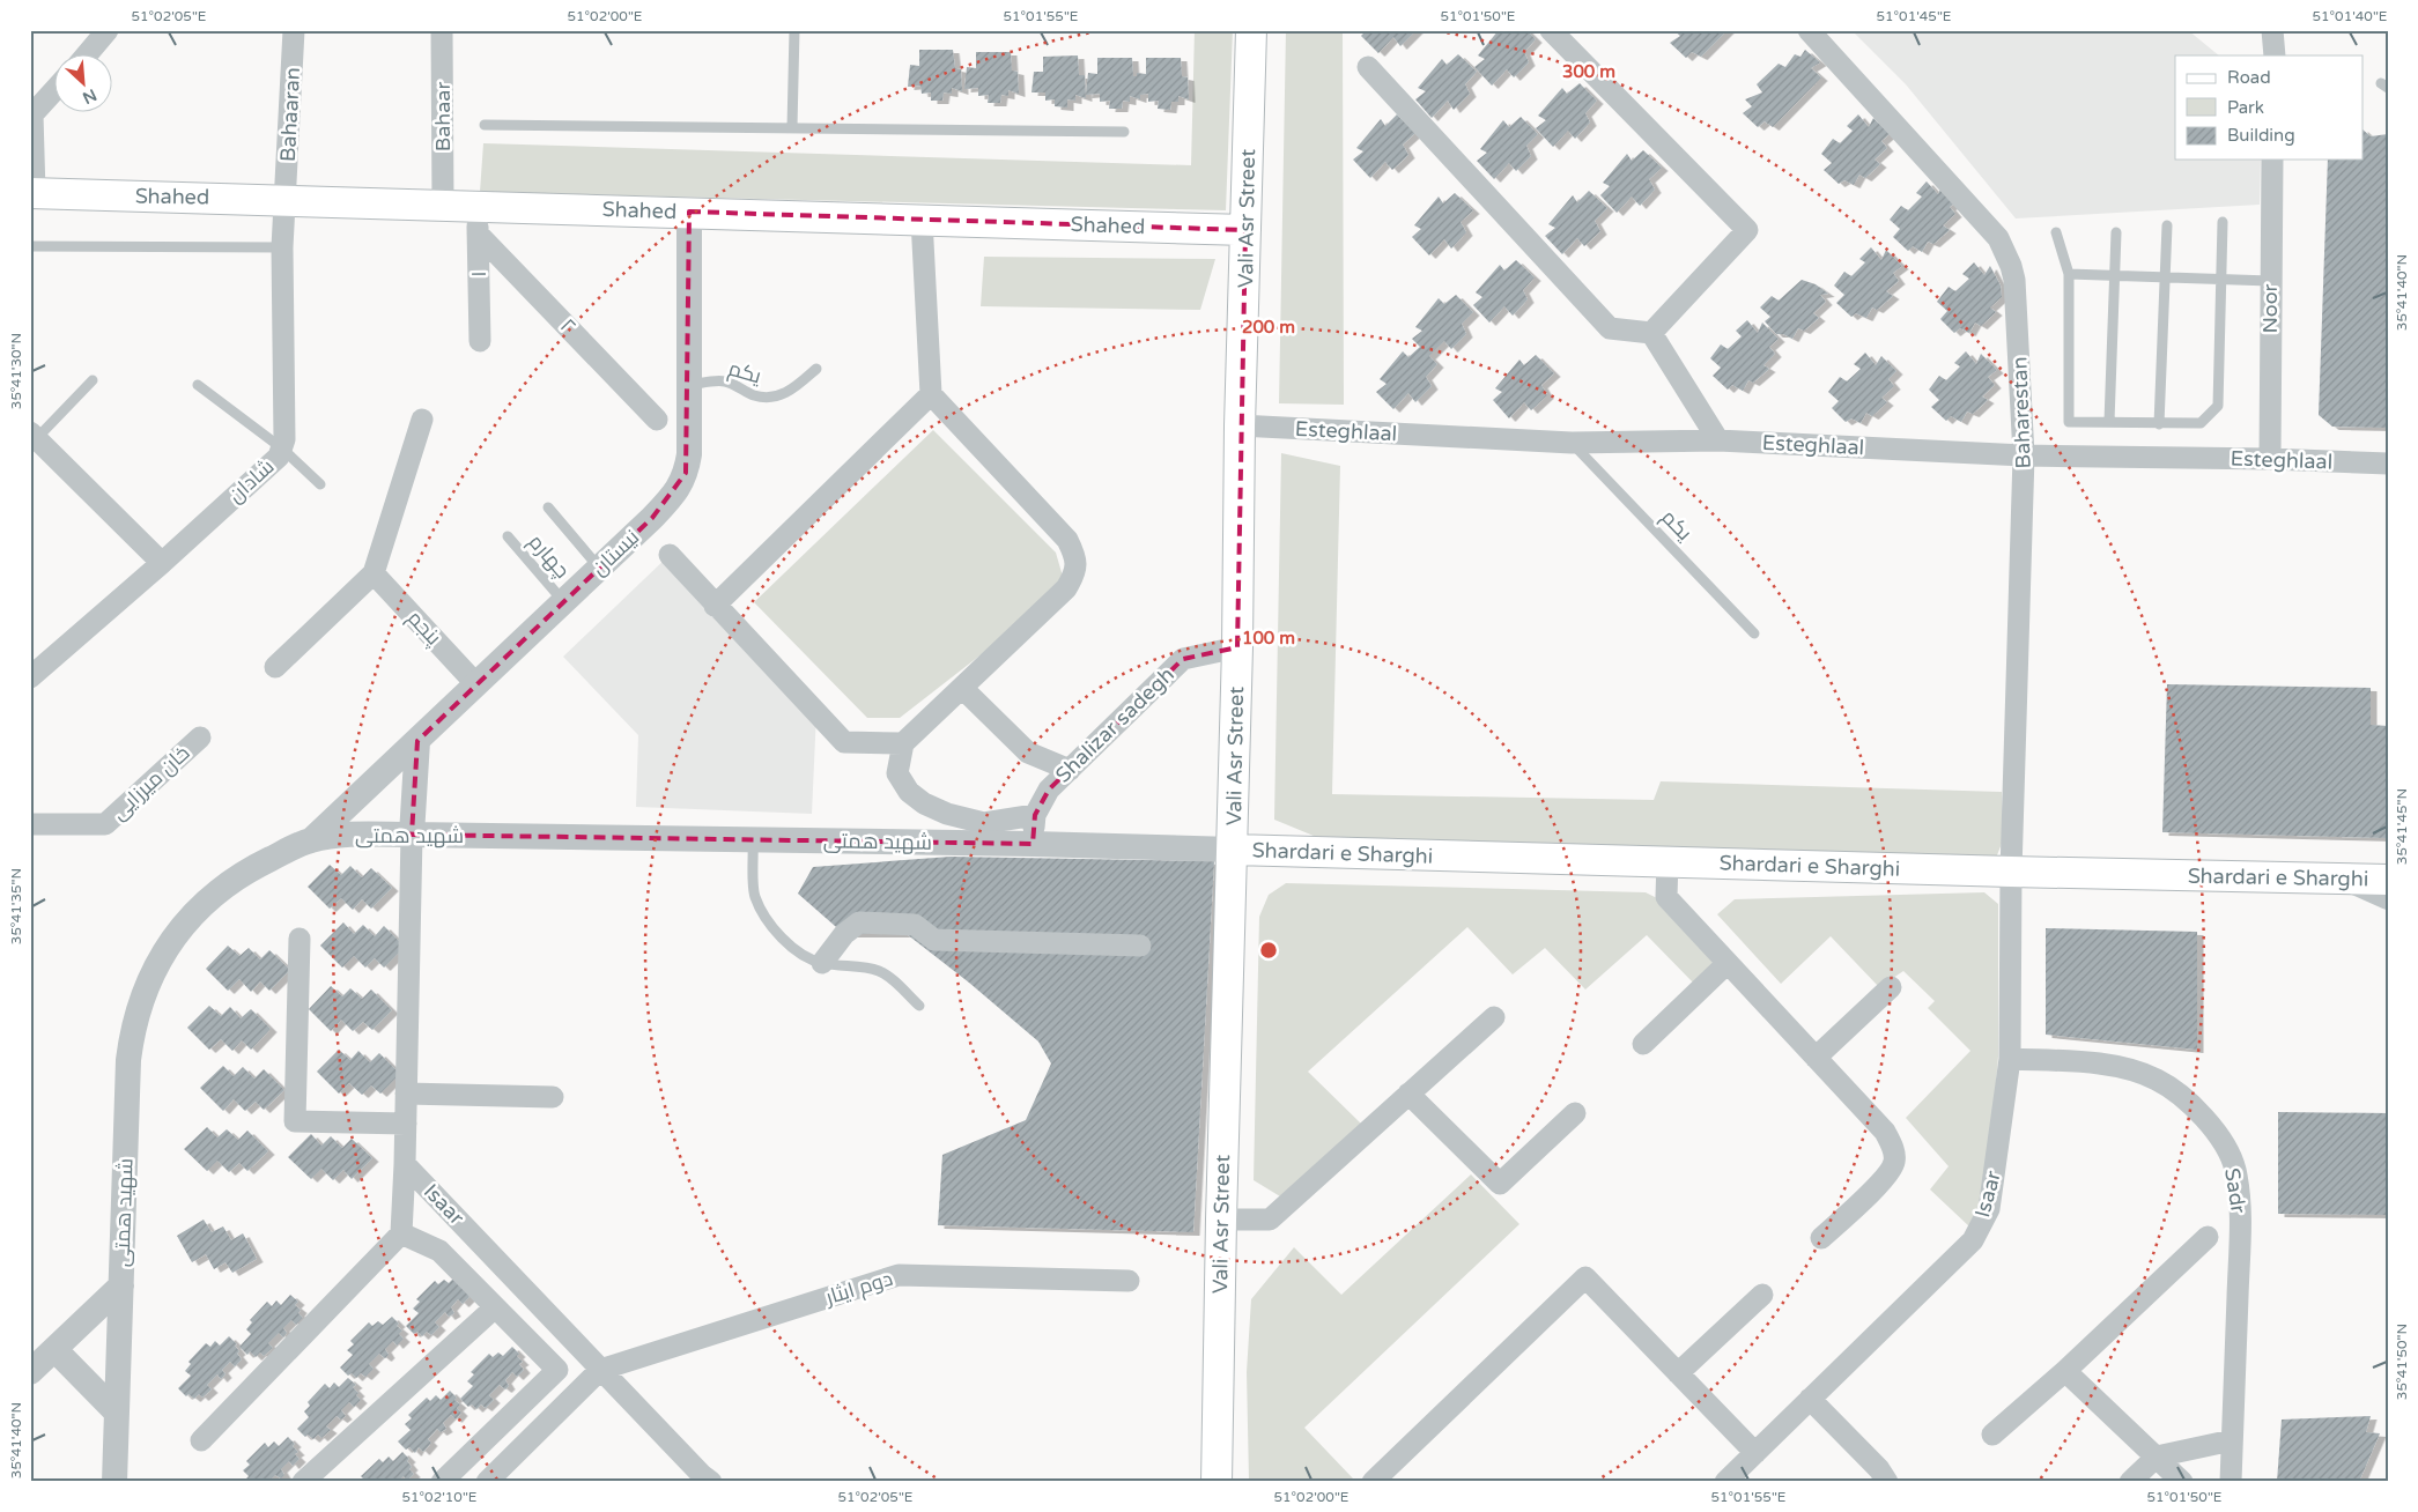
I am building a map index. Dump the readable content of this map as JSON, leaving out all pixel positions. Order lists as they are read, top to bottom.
{
  "streets": {
    "main road": ["Shahed", "Vali Asr Street", "Shardari e Sharghi"],
    "street": [
      "Bahaaran",
      "Bahaar",
      "۱",
      "Noor",
      "۲",
      "Baharestan",
      "Esteghlaal",
      "شادان",
      "نيستان",
      "پنجم",
      "Shalizar sadegh",
      "خان میرزایی",
      "شهید همتی",
      "Sadr",
      "Isaar",
      "دوم ایثار"
    ],
    "lane": ["یکم", "چهارم"]
  },
  "crossings": [
    ["Bahaaran", "Shahed"],
    ["Bahaaran", "شادان"],
    ["Bahaar", "Shahed"],
    ["Shahed", "Vali Asr Street"],
    ["Shahed", "۱"],
    ["Shahed", "۲"],
    ["Shahed", "شادان"],
    ["Shahed", "نيستان"],
    ["Vali Asr Street", "Esteghlaal"],
    ["Vali Asr Street", "Shalizar sadegh"],
    ["Vali Asr Street", "شهید همتی"],
    ["Vali Asr Street", "Shardari e Sharghi"],
    ["۱", "۲"],
    ["Noor", "Esteghlaal"],
    ["یکم", "Esteghlaal"],
    ["یکم", "نيستان"],
    ["Baharestan", "Esteghlaal"],
    ["Baharestan", "Shardari e Sharghi"],
    ["Baharestan", "Isaar"],
    ["نيستان", "چهارم"],
    ["نيستان", "پنجم"],
    ["نيستان", "شهید همتی"],
    ["Shalizar sadegh", "شهید همتی"],
    ["شهید همتی", "Shardari e Sharghi"],
    ["Shardari e Sharghi", "Isaar"],
    ["Sadr", "Isaar"],
    ["Isaar", "دوم ایثار"]
  ],
  "legend": ["Road", "Park", "Building"],
  "north": "bottom right",
  "coordinates": [
    "51°02'05\"E",
    "51°02'00\"E",
    "51°01'55\"E",
    "51°01'50\"E",
    "51°01'45\"E",
    "51°01'40\"E",
    "35°41'40\"N",
    "35°41'30\"N",
    "35°41'45\"N",
    "35°41'35\"N",
    "35°41'50\"N",
    "51°02'10\"E"
  ],
  "rings": ["300 m", "200 m", "100 m"]
}
